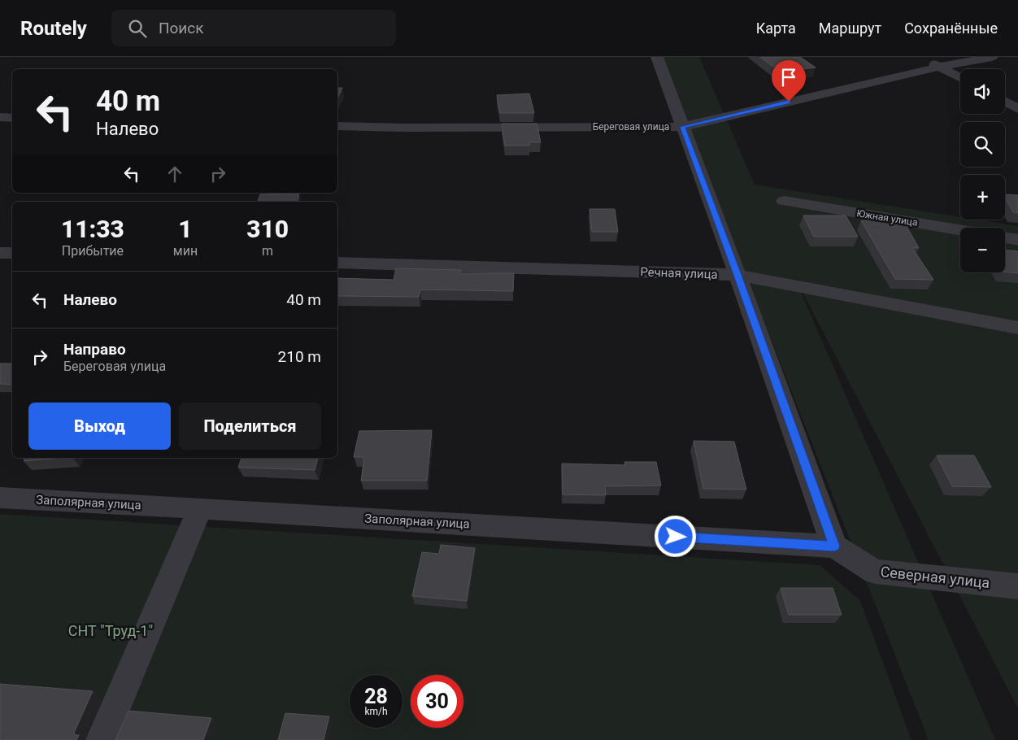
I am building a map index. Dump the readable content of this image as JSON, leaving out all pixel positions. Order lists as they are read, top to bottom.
{
  "streets": {
    "street": [
      "Береговая улица",
      "Южная улица",
      "Речная улица",
      "Заполярная улица",
      "Северная улица"
    ]
  },
  "crossings": [
    ["Заполярная улица", "Северная улица"]
  ],
  "parks": ["СНТ \"Труд-1\""],
  "page": {
    "header": "Routely",
    "search": "Поиск",
    "nav": ["Карта", "Маршрут", "Сохранённые"],
    "map_buttons": ["+", "−"],
    "turn": ["40 m", "Налево"],
    "eta": [
      "11:33",
      "Прибытие",
      "1",
      "мин",
      "310",
      "m"
    ],
    "list": [
      {
        "name": "Налево",
        "value": "40 m"
      },
      {
        "name": "Направо",
        "note": "Береговая улица",
        "value": "210 m"
      }
    ],
    "buttons": ["Выход", "Поделиться"],
    "speed": "28 km/h",
    "limit": "30"
  }
}
